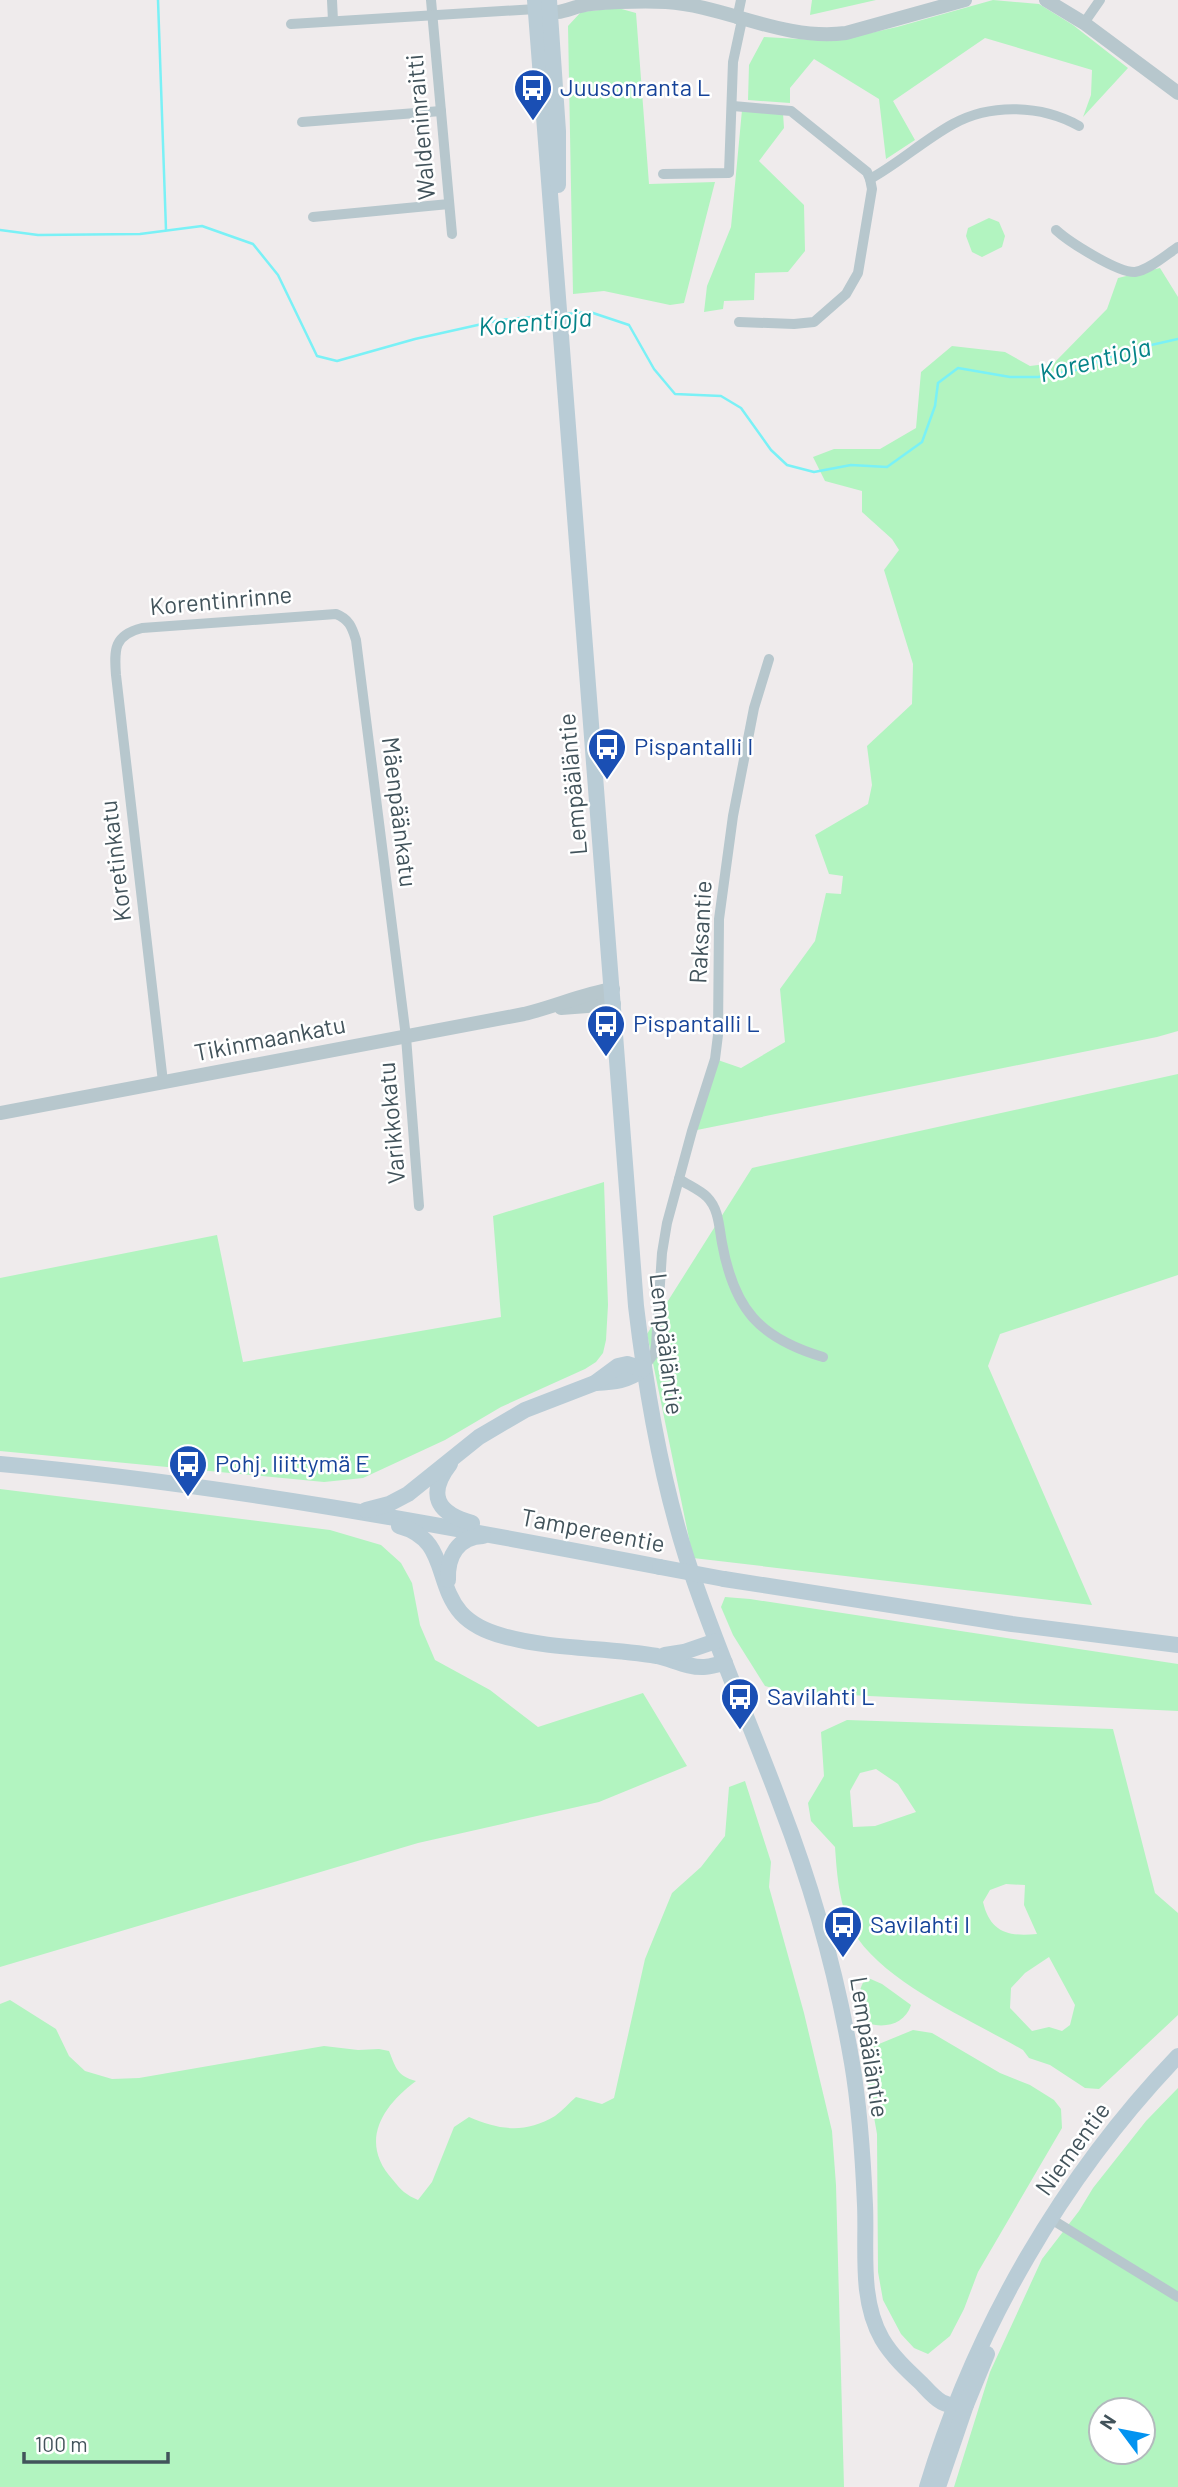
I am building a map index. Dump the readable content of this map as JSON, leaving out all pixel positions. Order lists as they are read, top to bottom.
{
  "streets": {
    "main road": ["Lempääläntie", "Tampereentie", "Niementie"],
    "street": [
      "Waldeninraitti",
      "Korentinrinne",
      "Mäenpäänkatu",
      "Koretinkatu",
      "Raksantie",
      "Tikinmaankatu",
      "Varikkokatu"
    ]
  },
  "crossings": [
    ["Korentinrinne", "Mäenpäänkatu"],
    ["Korentinrinne", "Koretinkatu"],
    ["Lempääläntie", "Raksantie"],
    ["Lempääläntie", "Tikinmaankatu"],
    ["Lempääläntie", "Niementie"],
    ["Mäenpäänkatu", "Tikinmaankatu"],
    ["Mäenpäänkatu", "Varikkokatu"],
    ["Koretinkatu", "Tikinmaankatu"],
    ["Tikinmaankatu", "Varikkokatu"]
  ],
  "water": ["Korentioja"],
  "places": {
    "bus stop": [
      "Juusonranta L",
      "Pispantalli I",
      "Pispantalli L",
      "Pohj. liittymä E",
      "Savilahti L",
      "Savilahti I"
    ]
  },
  "scale_bar": "100 m",
  "north": "top left"
}
